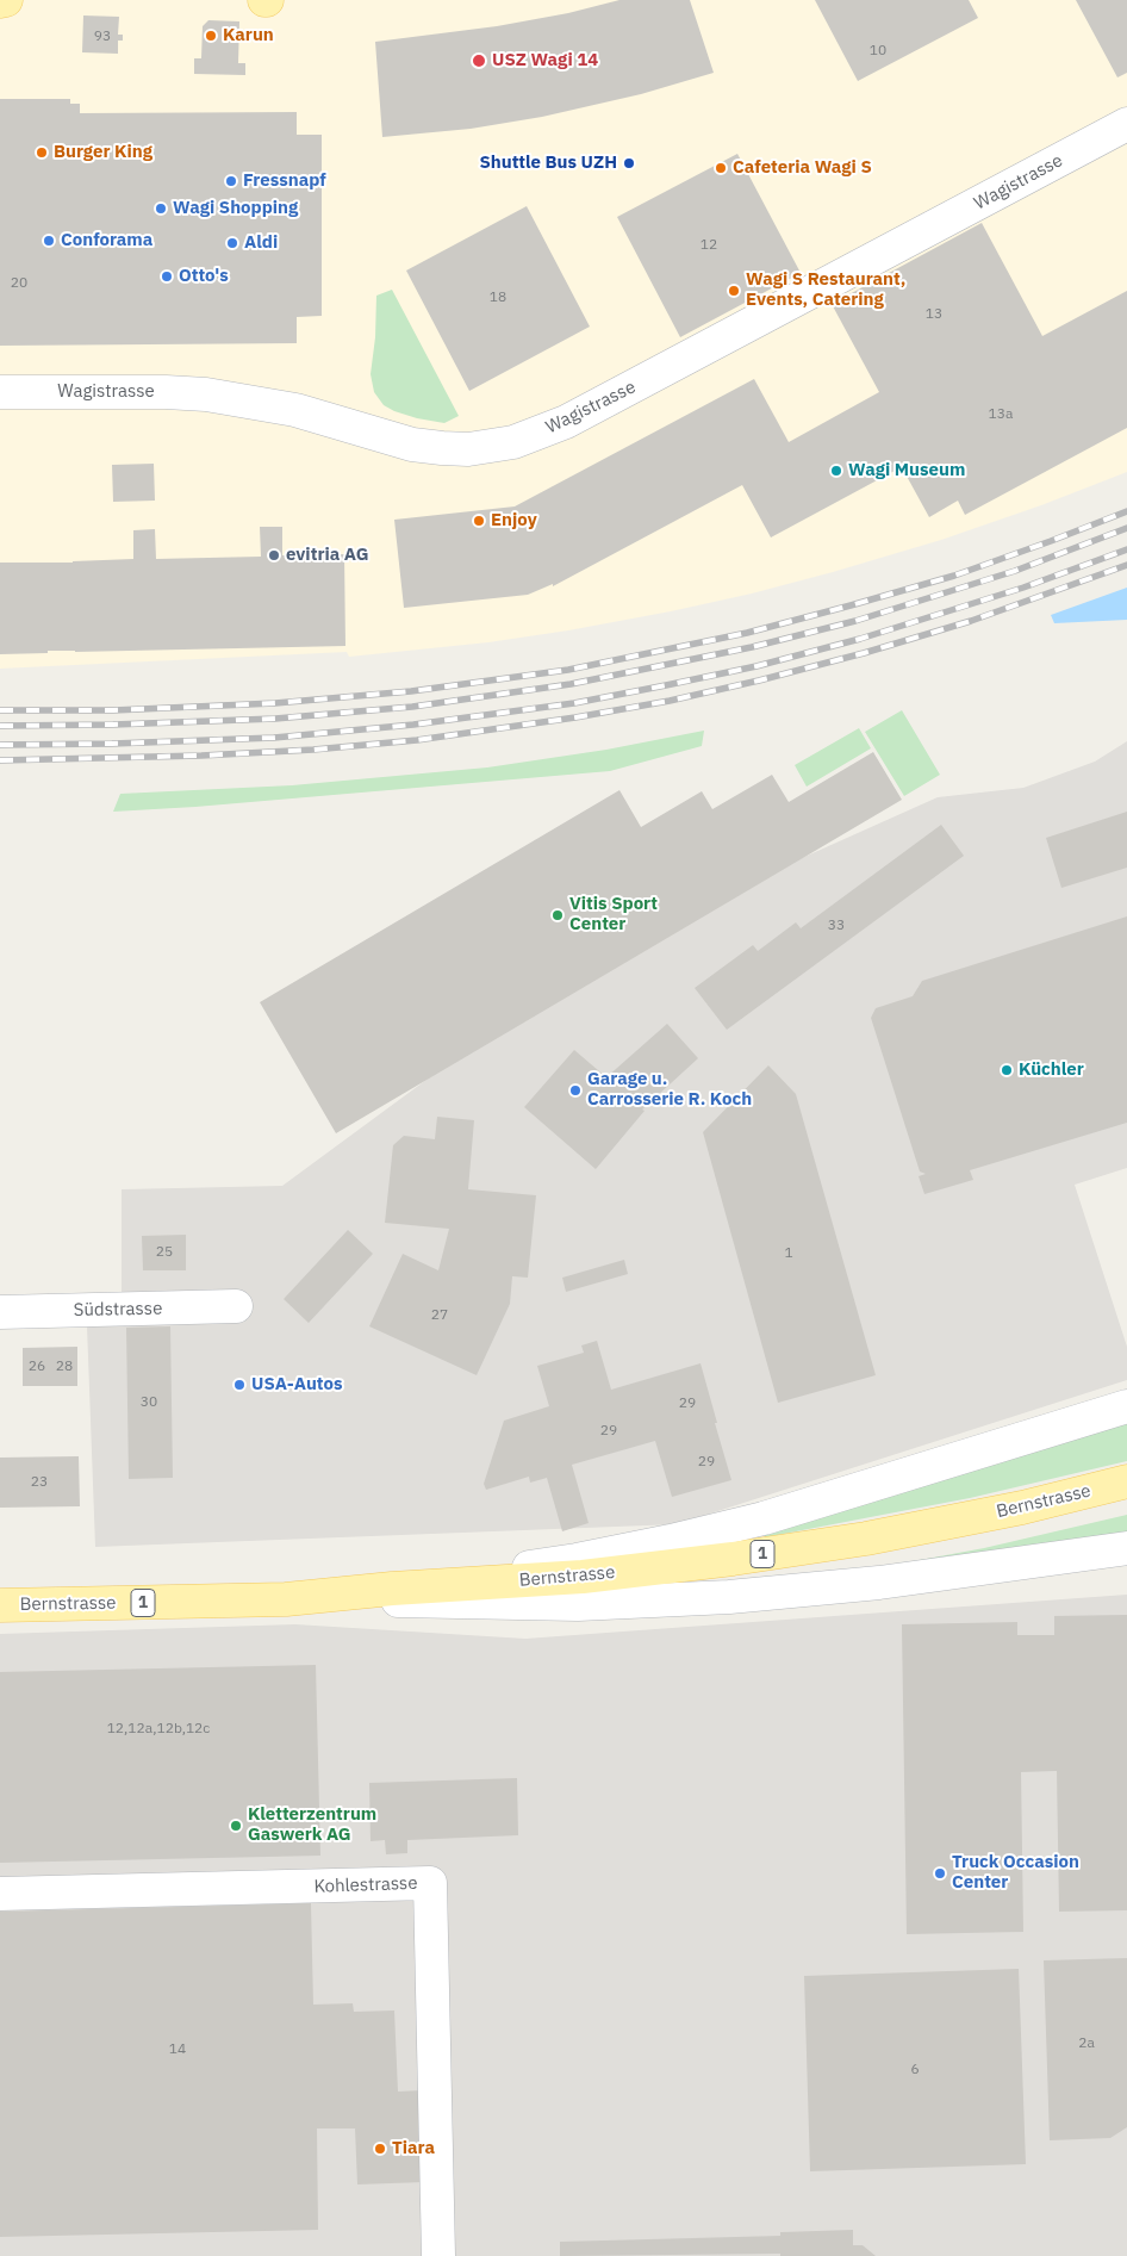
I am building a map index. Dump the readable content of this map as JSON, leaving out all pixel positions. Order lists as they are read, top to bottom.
{
  "streets": {
    "main road": ["Bernstrasse", "1"],
    "street": ["Wagistrasse", "Südstrasse", "Kohlestrasse"]
  },
  "places": [
    "Karun",
    "USZ Wagi 14",
    "Burger King",
    "Shuttle Bus UZH",
    "Cafeteria Wagi S",
    "Fressnapf",
    "Wagi Shopping",
    "Conforama",
    "Aldi",
    "Otto's",
    "Wagi S Restaurant, Events, Catering",
    "Wagi Museum",
    "Enjoy",
    "evitria AG",
    "Vitis Sport Center",
    "Küchler",
    "Garage u. Carrosserie R. Koch",
    "USA-Autos",
    "Kletterzentrum Gaswerk AG",
    "Truck Occasion Center",
    "Tiara"
  ],
  "house_numbers": [
    "93",
    "10",
    "12",
    "20",
    "18",
    "13",
    "13a",
    "33",
    "25",
    "1",
    "27",
    "26",
    "28",
    "30",
    "29",
    "29",
    "29",
    "23",
    "12,12a,12b,12c",
    "2a",
    "14",
    "6"
  ]
}
